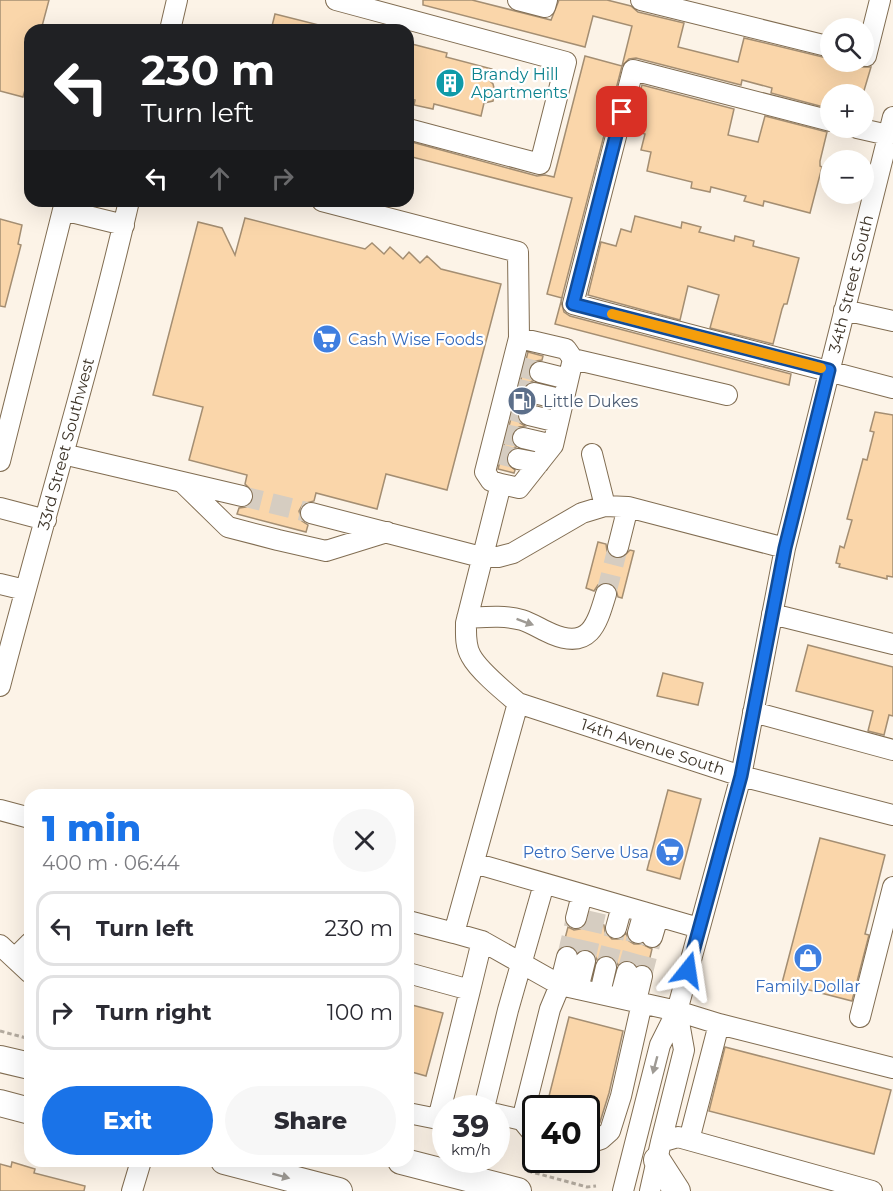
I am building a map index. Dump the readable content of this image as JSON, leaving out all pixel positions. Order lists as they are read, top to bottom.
{
  "streets": {
    "street": ["34th Street South", "33rd Street Southwest", "14th Avenue South"]
  },
  "crossings": [
    ["34th Street South", "14th Avenue South"]
  ],
  "places": {
    "building": ["Brandy Hill Apartments"],
    "supermarket": ["Cash Wise Foods", "Petro Serve Usa"],
    "fuel station": ["Little Dukes"],
    "shop": ["Family Dollar"]
  },
  "page": {
    "map_buttons": ["+", "−"],
    "turn": ["230 m", "Turn left"],
    "heading": ["1 min", "400 m · 06:44"],
    "list": [
      {
        "name": "Turn left",
        "value": "230 m"
      },
      {
        "name": "Turn right",
        "value": "100 m"
      }
    ],
    "buttons": ["Exit", "Share"],
    "speed": "39 km/h",
    "limit": "40"
  }
}
